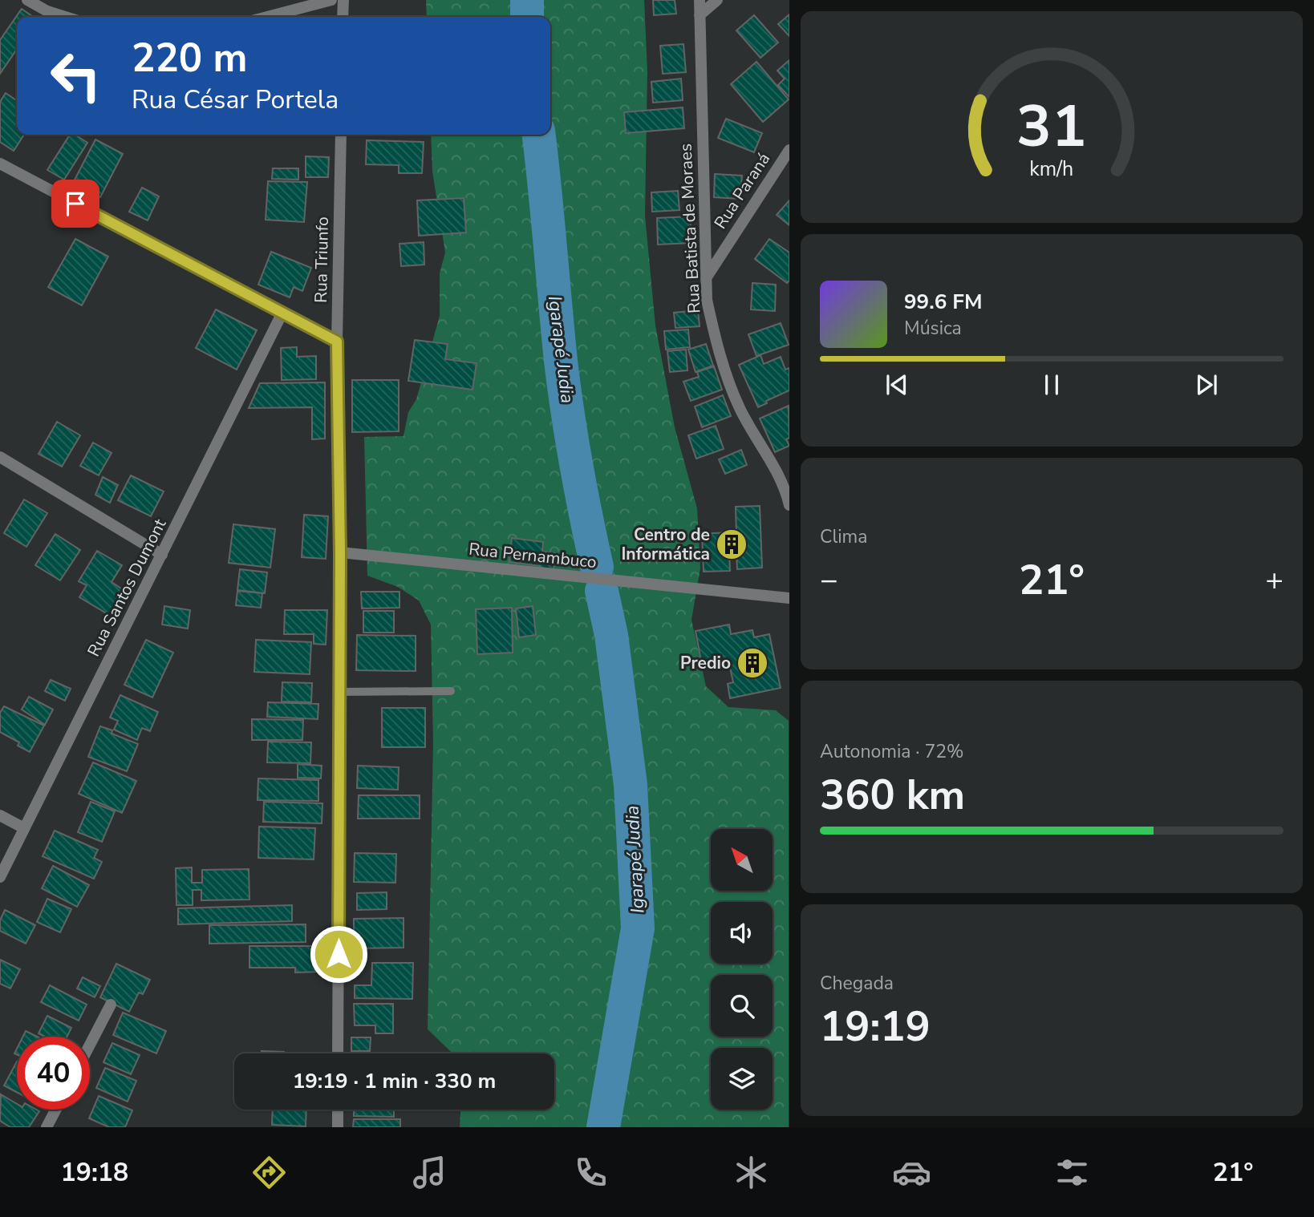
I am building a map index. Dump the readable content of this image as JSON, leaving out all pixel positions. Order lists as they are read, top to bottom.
{
  "streets": {
    "street": [
      "Rua Paraná",
      "Rua Batista de Moraes",
      "Rua Triunfo",
      "Rua Pernambuco",
      "Rua Santos Dumont"
    ]
  },
  "crossings": [
    ["Rua Paraná", "Rua Batista de Moraes"],
    ["Rua Triunfo", "Rua Pernambuco"]
  ],
  "water": ["Igarapé Judia"],
  "places": {
    "building": ["Centro de Informática", "Predio"]
  },
  "north": "top left",
  "page": {
    "turn": ["220 m", "Rua César Portela"],
    "song": ["99.6 FM", "Música"],
    "tile": [
      "Clima",
      ["Autonomia · 72%", "360 km"],
      ["Chegada", "19:19"]
    ],
    "heat": ["−", "21°", "+"],
    "limit": "40",
    "trip": "19:19 · 1 min · 330 m",
    "tabs": ["19:18", "21°"],
    "gauge": ["31", "km/h"]
  }
}
